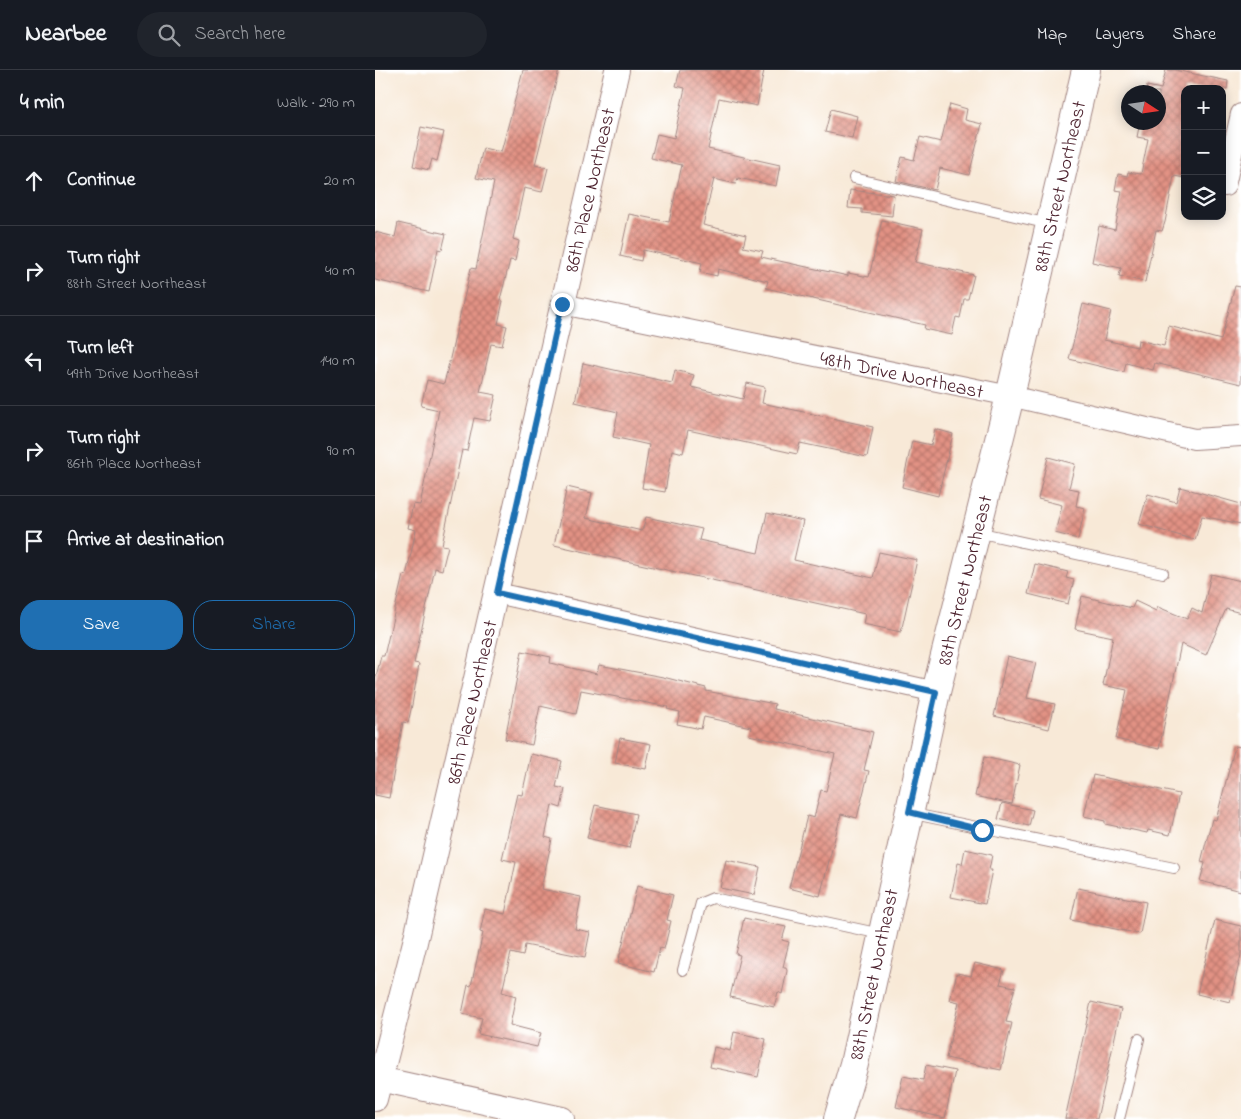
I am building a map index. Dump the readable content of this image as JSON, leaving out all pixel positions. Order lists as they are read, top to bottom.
{
  "streets": {
    "main road": ["88th Street Northeast"],
    "street": ["86th Place Northeast", "48th Drive Northeast"]
  },
  "crossings": [
    ["88th Street Northeast", "48th Drive Northeast"],
    ["86th Place Northeast", "48th Drive Northeast"]
  ],
  "north": "right",
  "page": {
    "header": "Nearbee",
    "search": "Search here",
    "nav": ["Map", "Layers", "Share"],
    "heading": ["4 min", "Walk · 290 m"],
    "map_buttons": ["+", "−"],
    "list": [
      ["Continue", "20 m"],
      ["Turn right", "88th Street Northeast", "40 m"],
      ["Turn left", "49th Drive Northeast", "140 m"],
      ["Turn right", "86th Place Northeast", "90 m"],
      "Arrive at destination"
    ],
    "buttons": ["Save", "Share"]
  }
}
